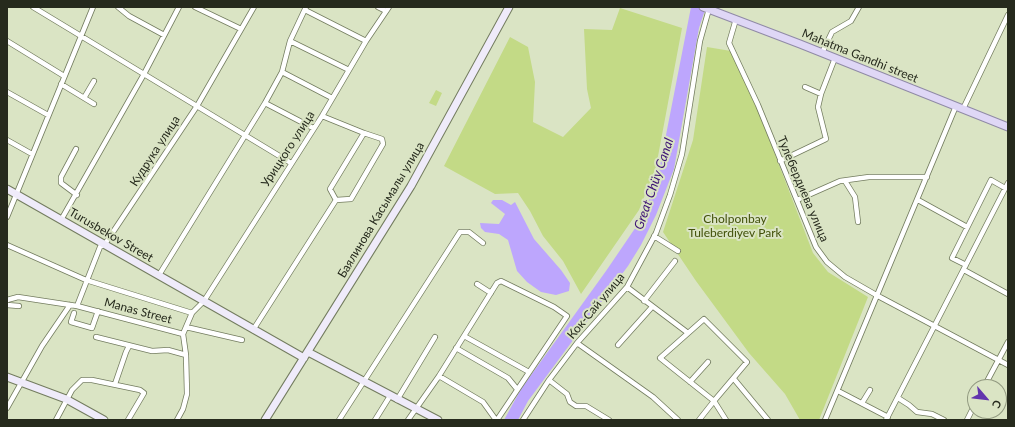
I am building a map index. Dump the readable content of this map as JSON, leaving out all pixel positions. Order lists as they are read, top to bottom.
{
  "streets": {
    "main road": ["Mahatma Gandhi street"],
    "street": [
      "Урицкого улица",
      "Кудрука улица",
      "Тулебердиева улица",
      "Баялинова Касымалы улица",
      "Turusbekov Street",
      "Кок-Сай улица",
      "Manas Street"
    ]
  },
  "crossings": [
    ["Mahatma Gandhi street", "Тулебердиева улица"],
    ["Mahatma Gandhi street", "Кок-Сай улица"],
    ["Урицкого улица", "Turusbekov Street"],
    ["Урицкого улица", "Manas Street"],
    ["Кудрука улица", "Turusbekov Street"],
    ["Кудрука улица", "Manas Street"],
    ["Turusbekov Street", "Manas Street"]
  ],
  "water": ["Great Chüy Canal"],
  "parks": ["Cholponbay Tuleberdiyev Park"],
  "north": "bottom right"
}
